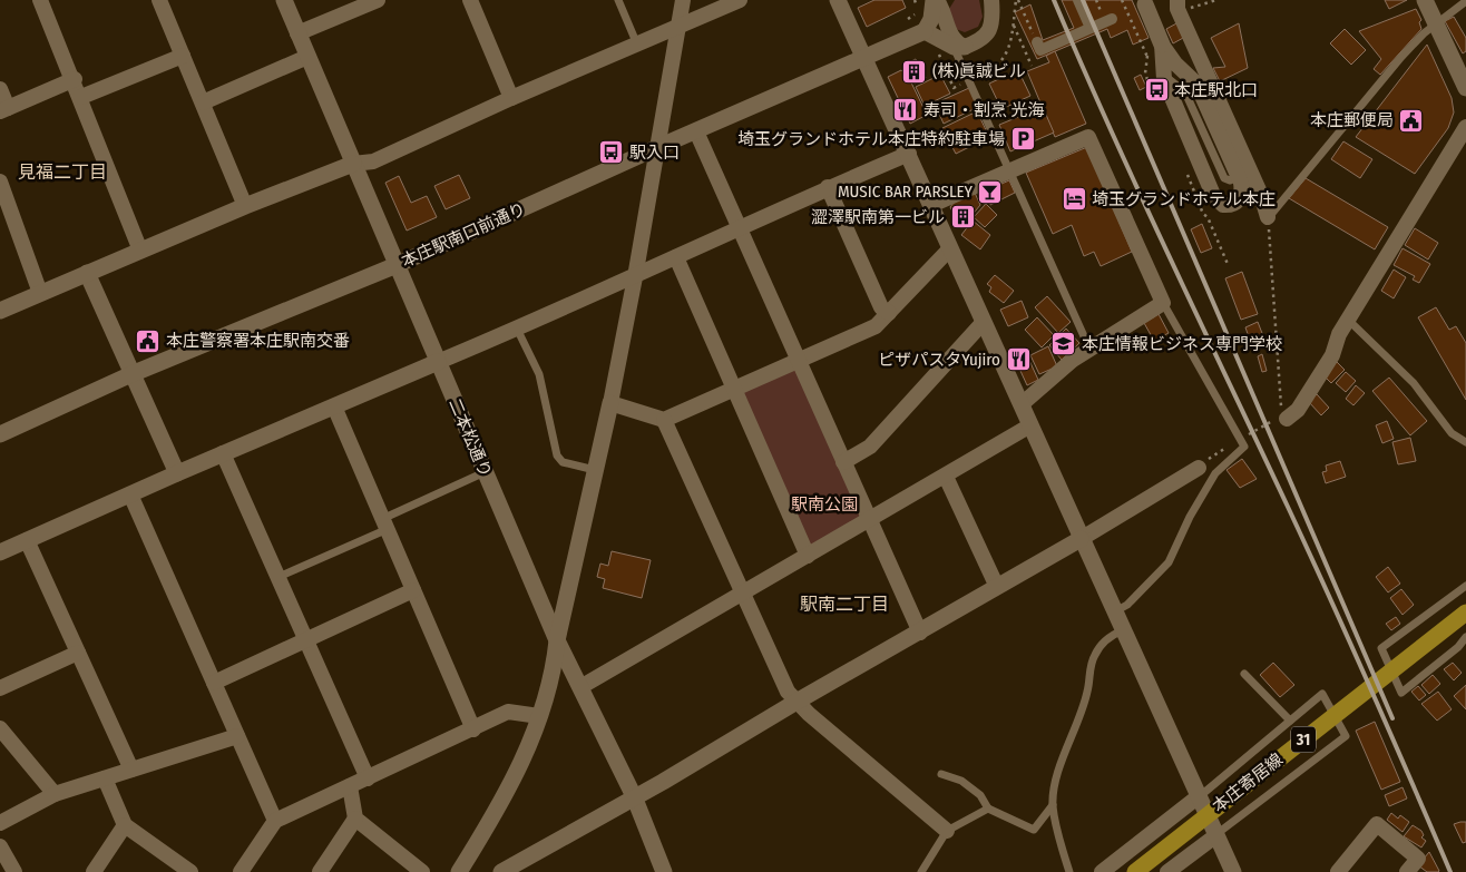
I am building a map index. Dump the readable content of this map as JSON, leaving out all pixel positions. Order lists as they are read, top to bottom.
{
  "streets": {
    "main road": ["31", "本庄寄居線"],
    "street": ["本庄駅南口前通り", "二本松通り"]
  },
  "crossings": [
    ["本庄駅南口前通り", "二本松通り"]
  ],
  "districts": ["見福二丁目", "駅南二丁目"],
  "parks": ["駅南公園"],
  "places": {
    "building": ["(株)眞誠ビル", "澀澤駅南第一ビル"],
    "bus stop": ["本庄駅北口", "駅入口"],
    "restaurant": ["寿司・割烹 光海", "ピザパスタYujiro"],
    "public building": ["本庄郵便局", "本庄警察署本庄駅南交番"],
    "parking": ["埼玉グランドホテル本庄特約駐車場"],
    "bar": ["MUSIC BAR PARSLEY"],
    "hotel": ["埼玉グランドホテル本庄"],
    "school or university": ["本庄情報ビジネス専門学校"]
  }
}
